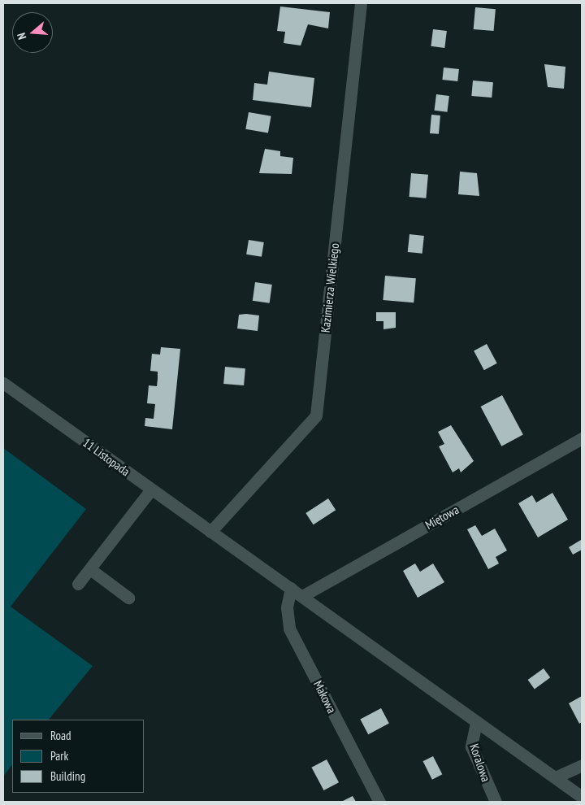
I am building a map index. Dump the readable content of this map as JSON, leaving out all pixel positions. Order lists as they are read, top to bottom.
{
  "streets": {
    "street": [
      "Kazimierza Wielkiego",
      "11 Listopada",
      "Miętowa",
      "Makowa",
      "Koralowa"
    ]
  },
  "crossings": [
    ["Kazimierza Wielkiego", "11 Listopada"],
    ["11 Listopada", "Miętowa"],
    ["11 Listopada", "Makowa"],
    ["11 Listopada", "Koralowa"]
  ],
  "legend": ["Road", "Park", "Building"],
  "north": "left"
}
